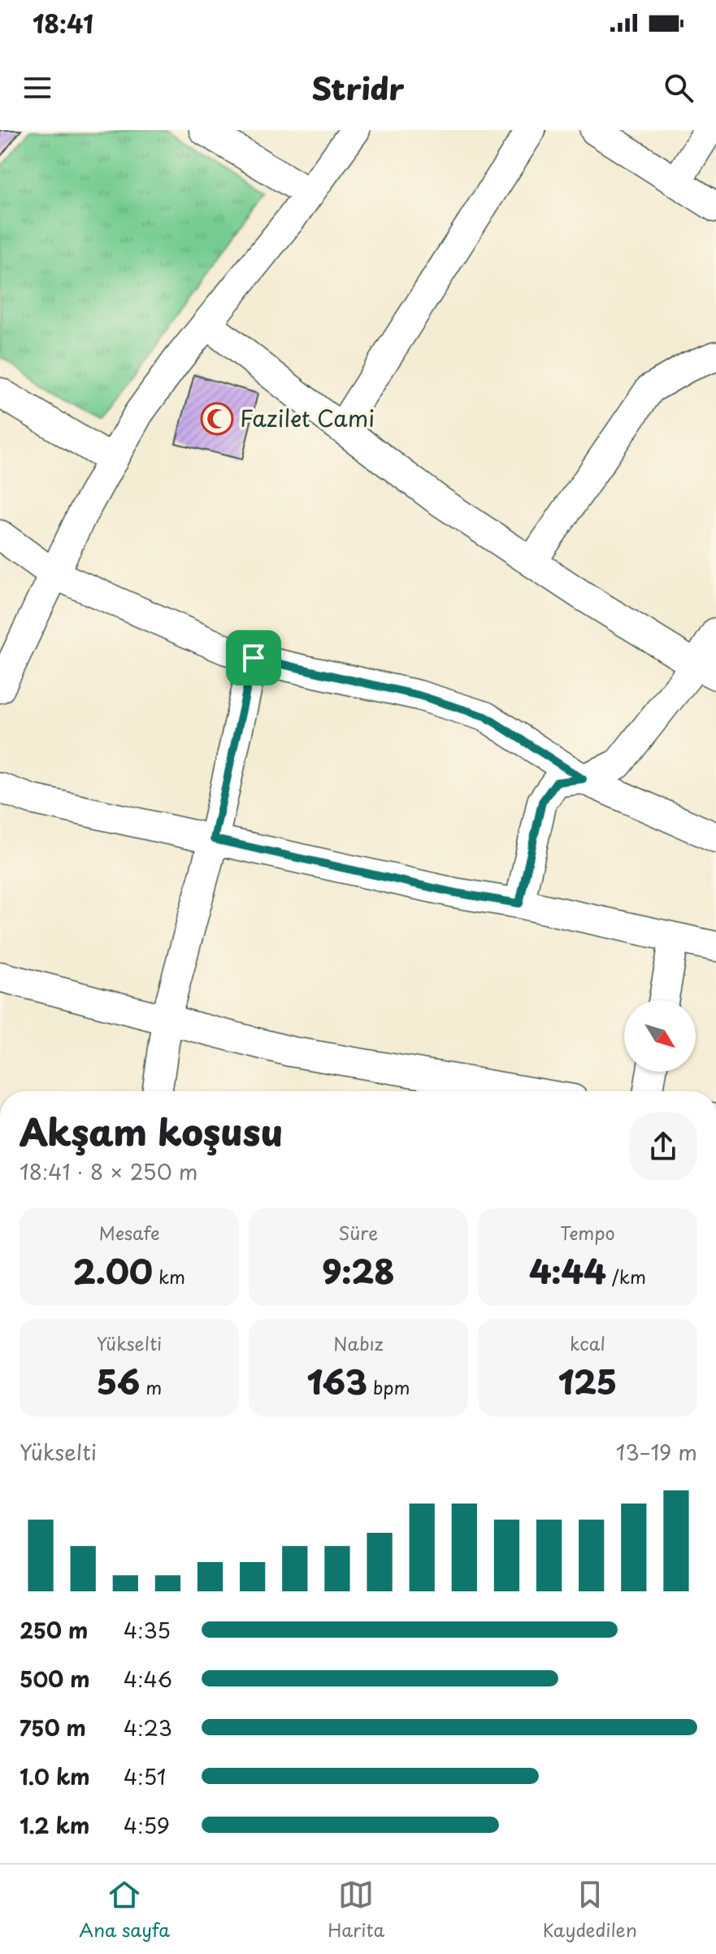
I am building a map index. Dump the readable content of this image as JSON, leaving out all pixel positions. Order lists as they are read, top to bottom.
{
  "places": {
    "mosque": ["Fazilet Cami"]
  },
  "north": "bottom right",
  "page": {
    "status": "18:41",
    "header": "Stridr",
    "heading": ["Akşam koşusu", "18:41 · 8 × 250 m"],
    "stats": [
      ["Mesafe", "2.00 km"],
      ["Süre", "9:28"],
      ["Tempo", "4:44 /km"],
      ["Yükselti", "56 m"],
      ["Nabız", "163 bpm"],
      ["kcal", "125"]
    ],
    "chart": ["Yükselti", "13–19 m"],
    "list": [
      {
        "name": "250 m",
        "note": "4:35"
      },
      {
        "name": "500 m",
        "note": "4:46"
      },
      {
        "name": "750 m",
        "note": "4:23"
      },
      {
        "name": "1.0 km",
        "note": "4:51"
      },
      {
        "name": "1.2 km",
        "note": "4:59"
      }
    ],
    "tabs": ["Ana sayfa", "Harita", "Kaydedilen"]
  }
}
